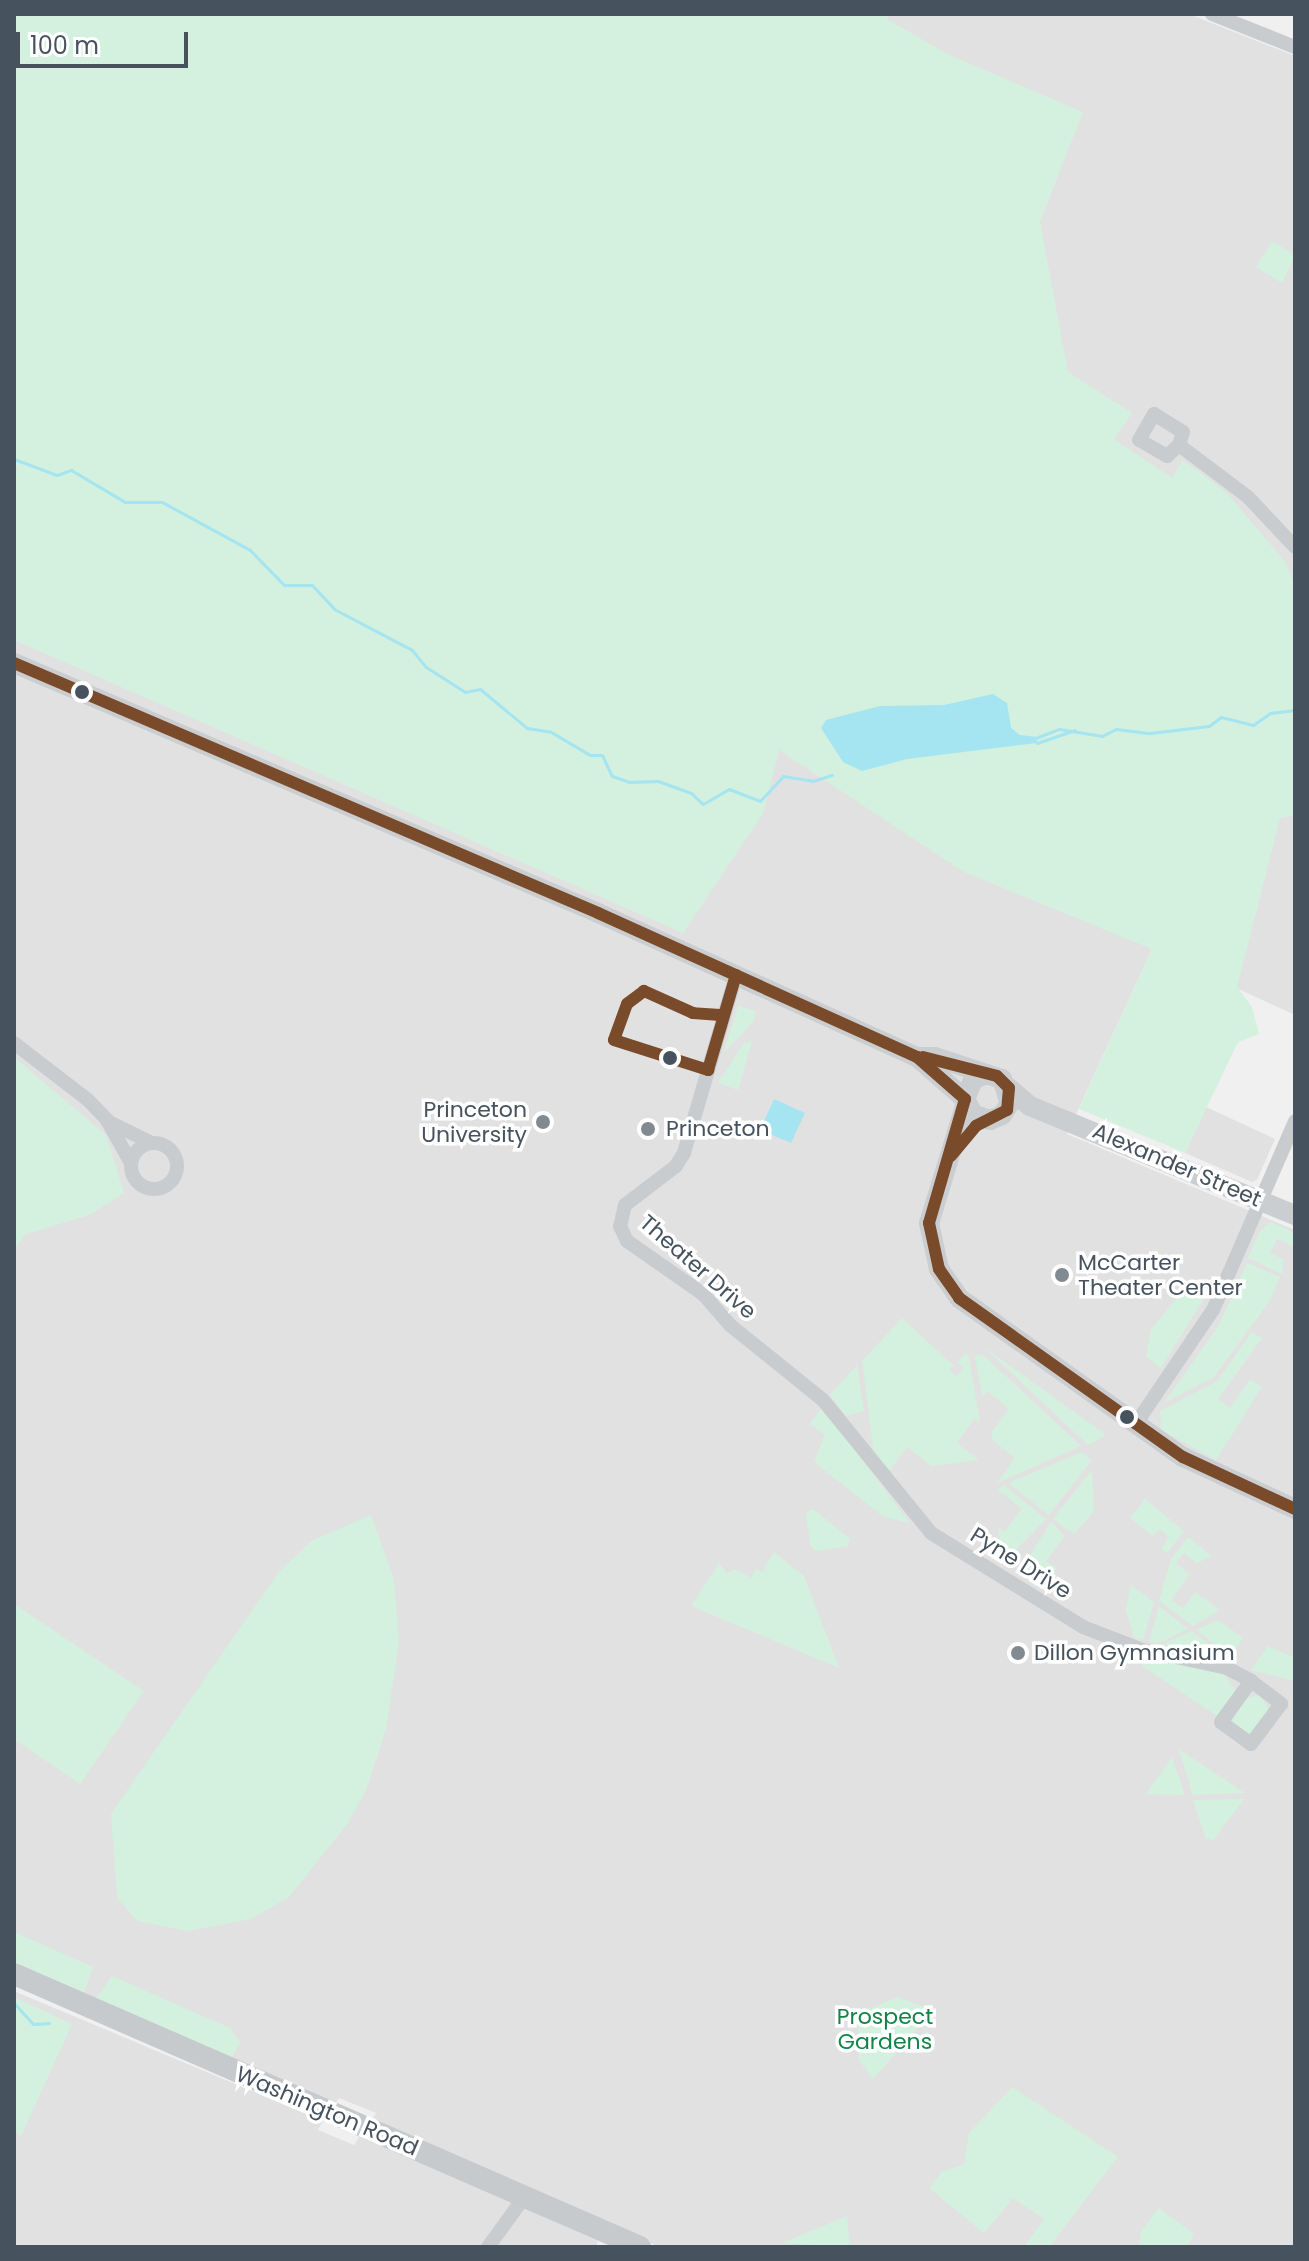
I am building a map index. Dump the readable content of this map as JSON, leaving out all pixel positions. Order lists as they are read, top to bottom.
{
  "streets": {
    "main road": ["Alexander Street", "Washington Road"],
    "street": ["Theater Drive", "Pyne Drive"]
  },
  "crossings": [
    ["Theater Drive", "Pyne Drive"]
  ],
  "parks": ["Prospect Gardens"],
  "places": [
    "Princeton University",
    "Princeton",
    "McCarter Theater Center",
    "Dillon Gymnasium"
  ],
  "scale_bar": "100 m"
}
